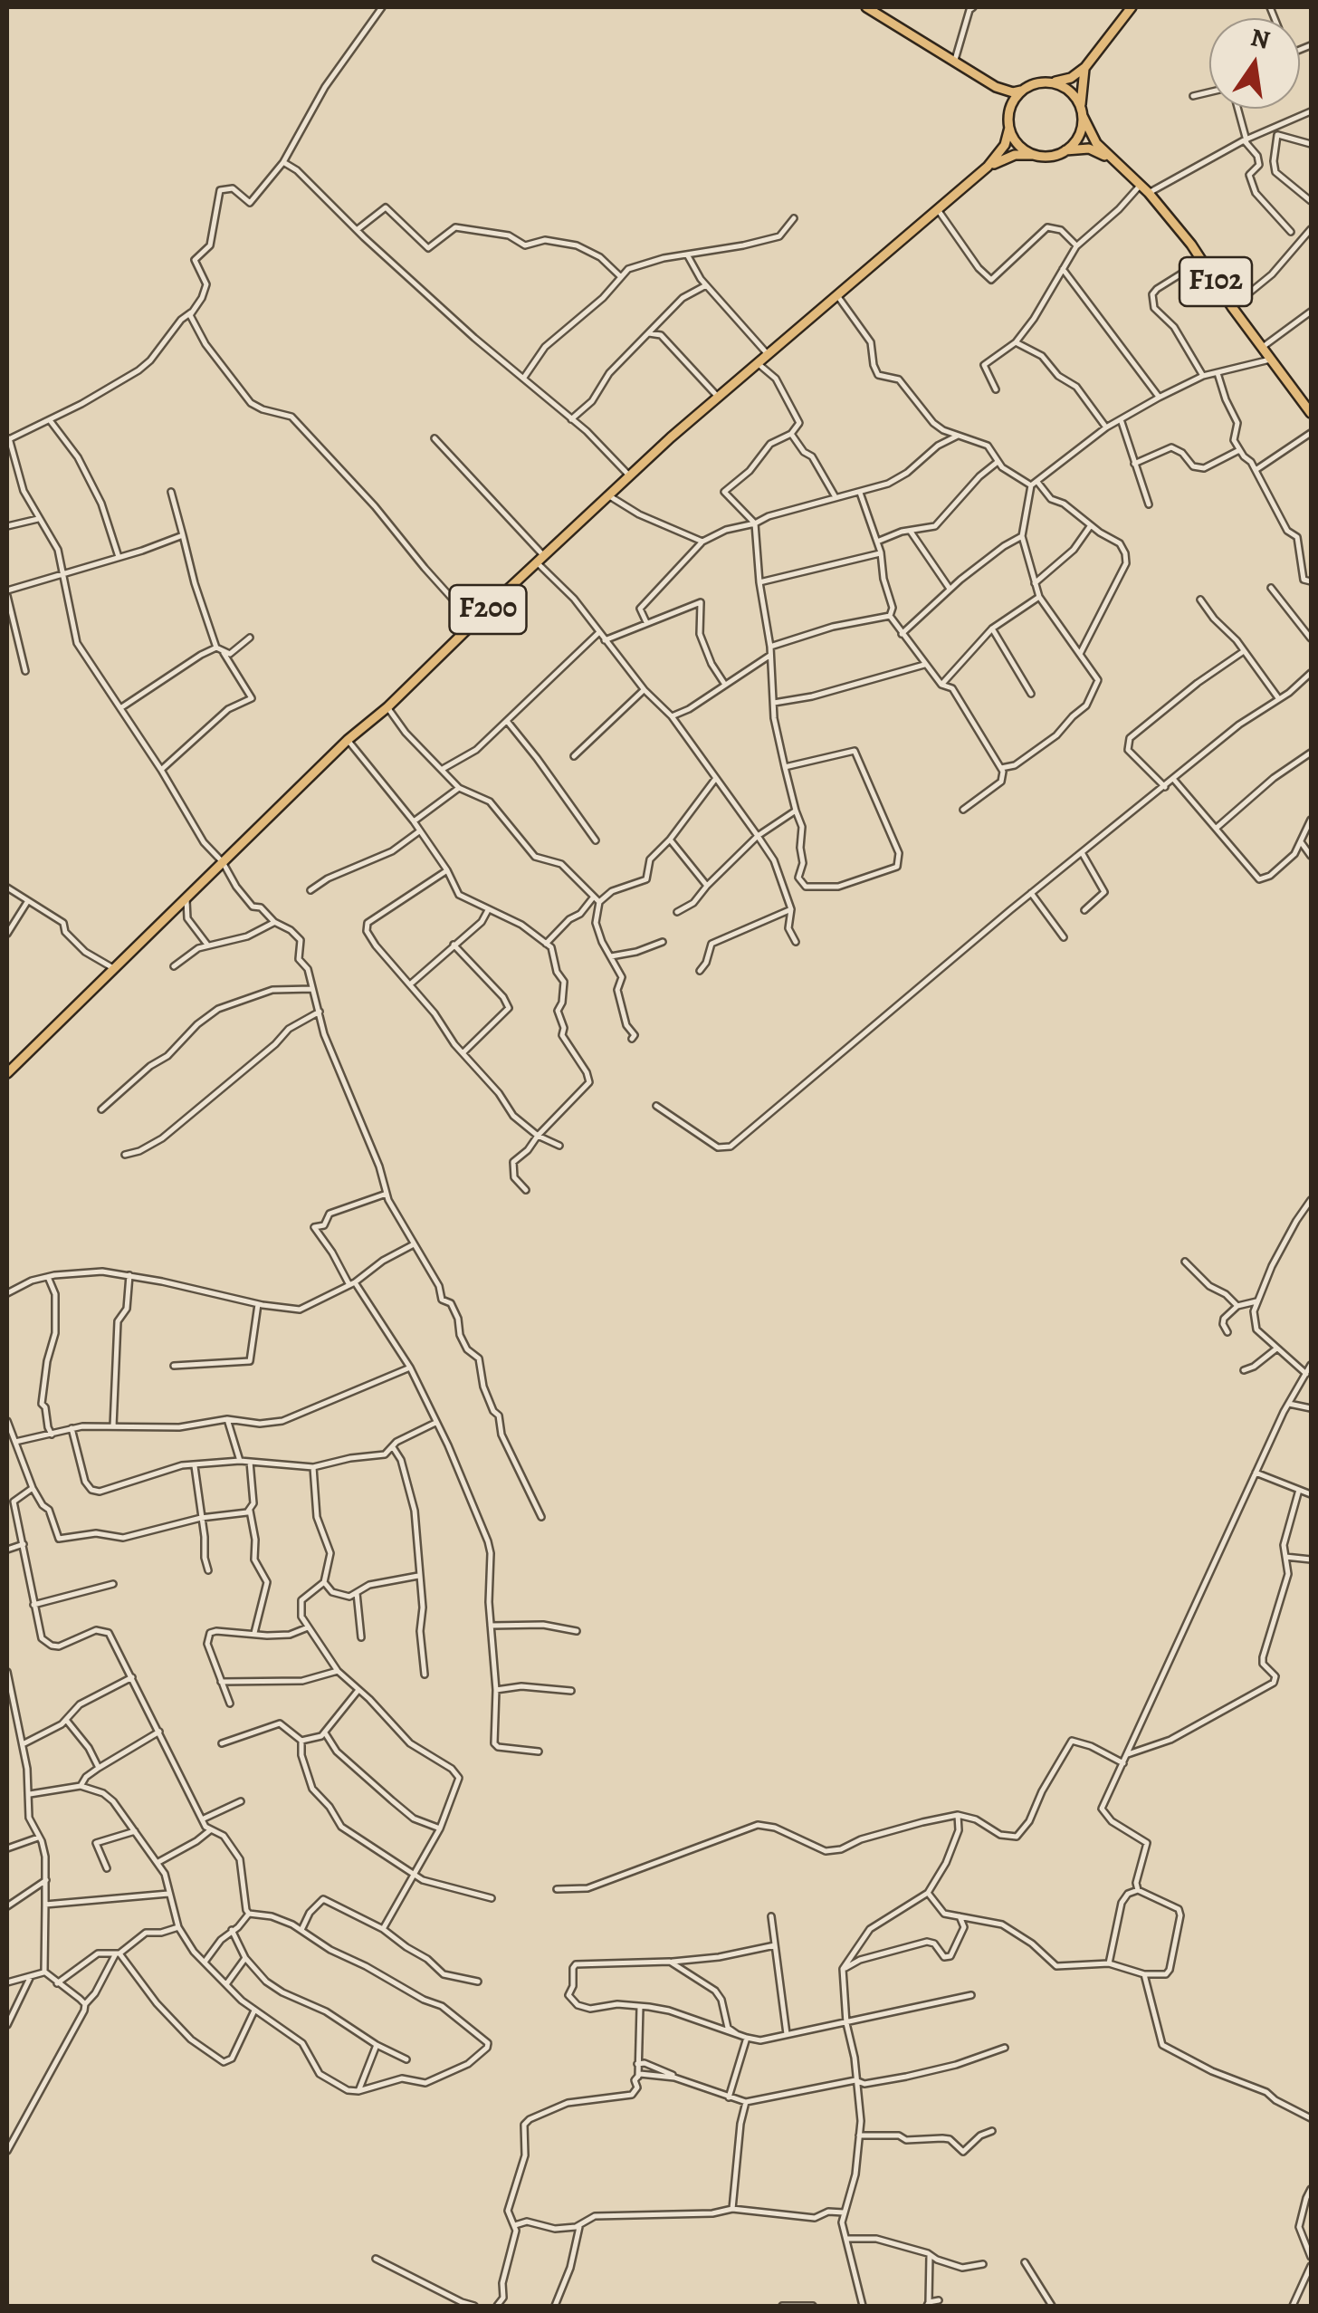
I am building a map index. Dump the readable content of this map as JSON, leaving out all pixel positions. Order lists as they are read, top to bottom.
{
  "streets": {
    "main road": ["F102", "F200"]
  },
  "crossings": [
    ["F102", "F200"]
  ],
  "north": "top"
}
